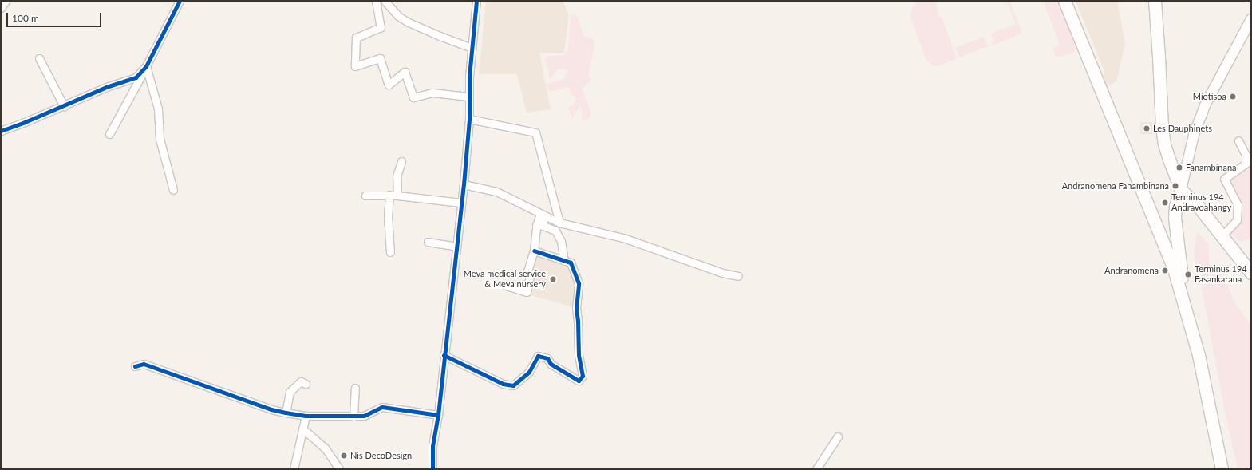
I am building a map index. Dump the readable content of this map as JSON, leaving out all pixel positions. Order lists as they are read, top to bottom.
{
  "places": [
    "Miotisoa",
    "Les Dauphinets",
    "Fanambinana",
    "Andranomena Fanambinana",
    "Terminus 194 Andravoahangy",
    "Andranomena",
    "Terminus 194 Fasankarana",
    "Meva medical service & Meva nursery",
    "Nis DecoDesign"
  ],
  "scale_bar": "100 m"
}
